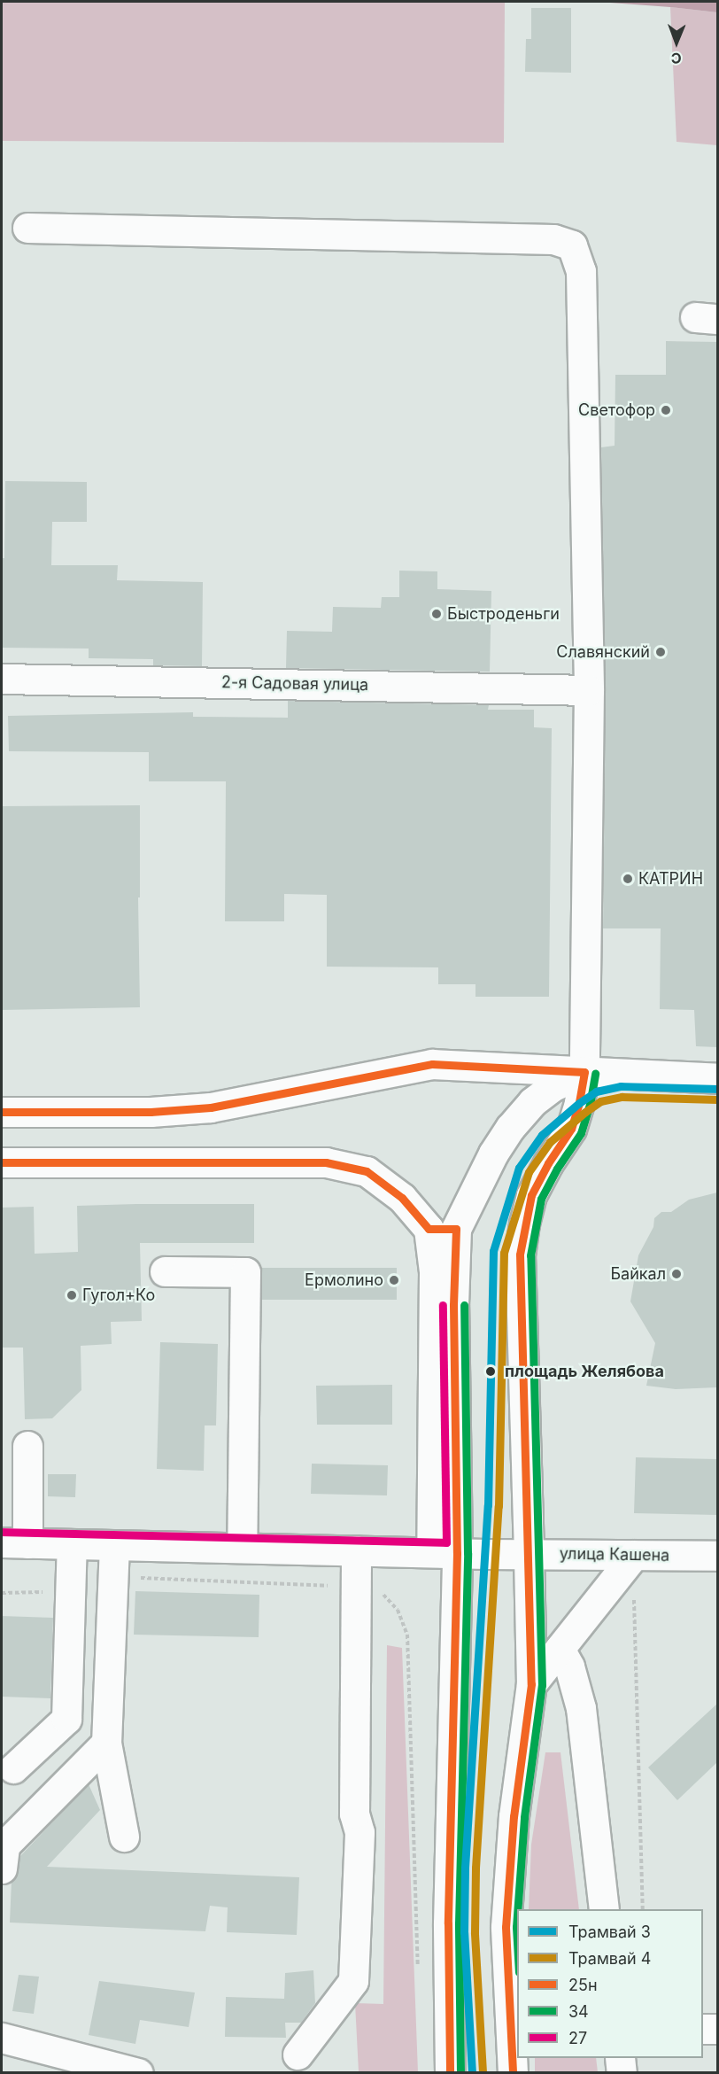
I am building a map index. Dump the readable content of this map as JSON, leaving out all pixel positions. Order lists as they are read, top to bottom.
{
  "streets": {
    "street": ["2-я Садовая улица", "улица Кашена"]
  },
  "places": [
    "Светофор",
    "Быстроденьги",
    "Славянский",
    "КАТРИН",
    "Байкал",
    "Ермолино",
    "Гугол+Ко",
    "площадь Желябова"
  ],
  "lines": [
    "transit line 25н",
    "transit line 34",
    "tram line 3",
    "tram line 4",
    "transit line 27"
  ],
  "legend": [
    "Трамвай 3",
    "Трамвай 4",
    "25н",
    "34",
    "27"
  ],
  "north": "bottom"
}
